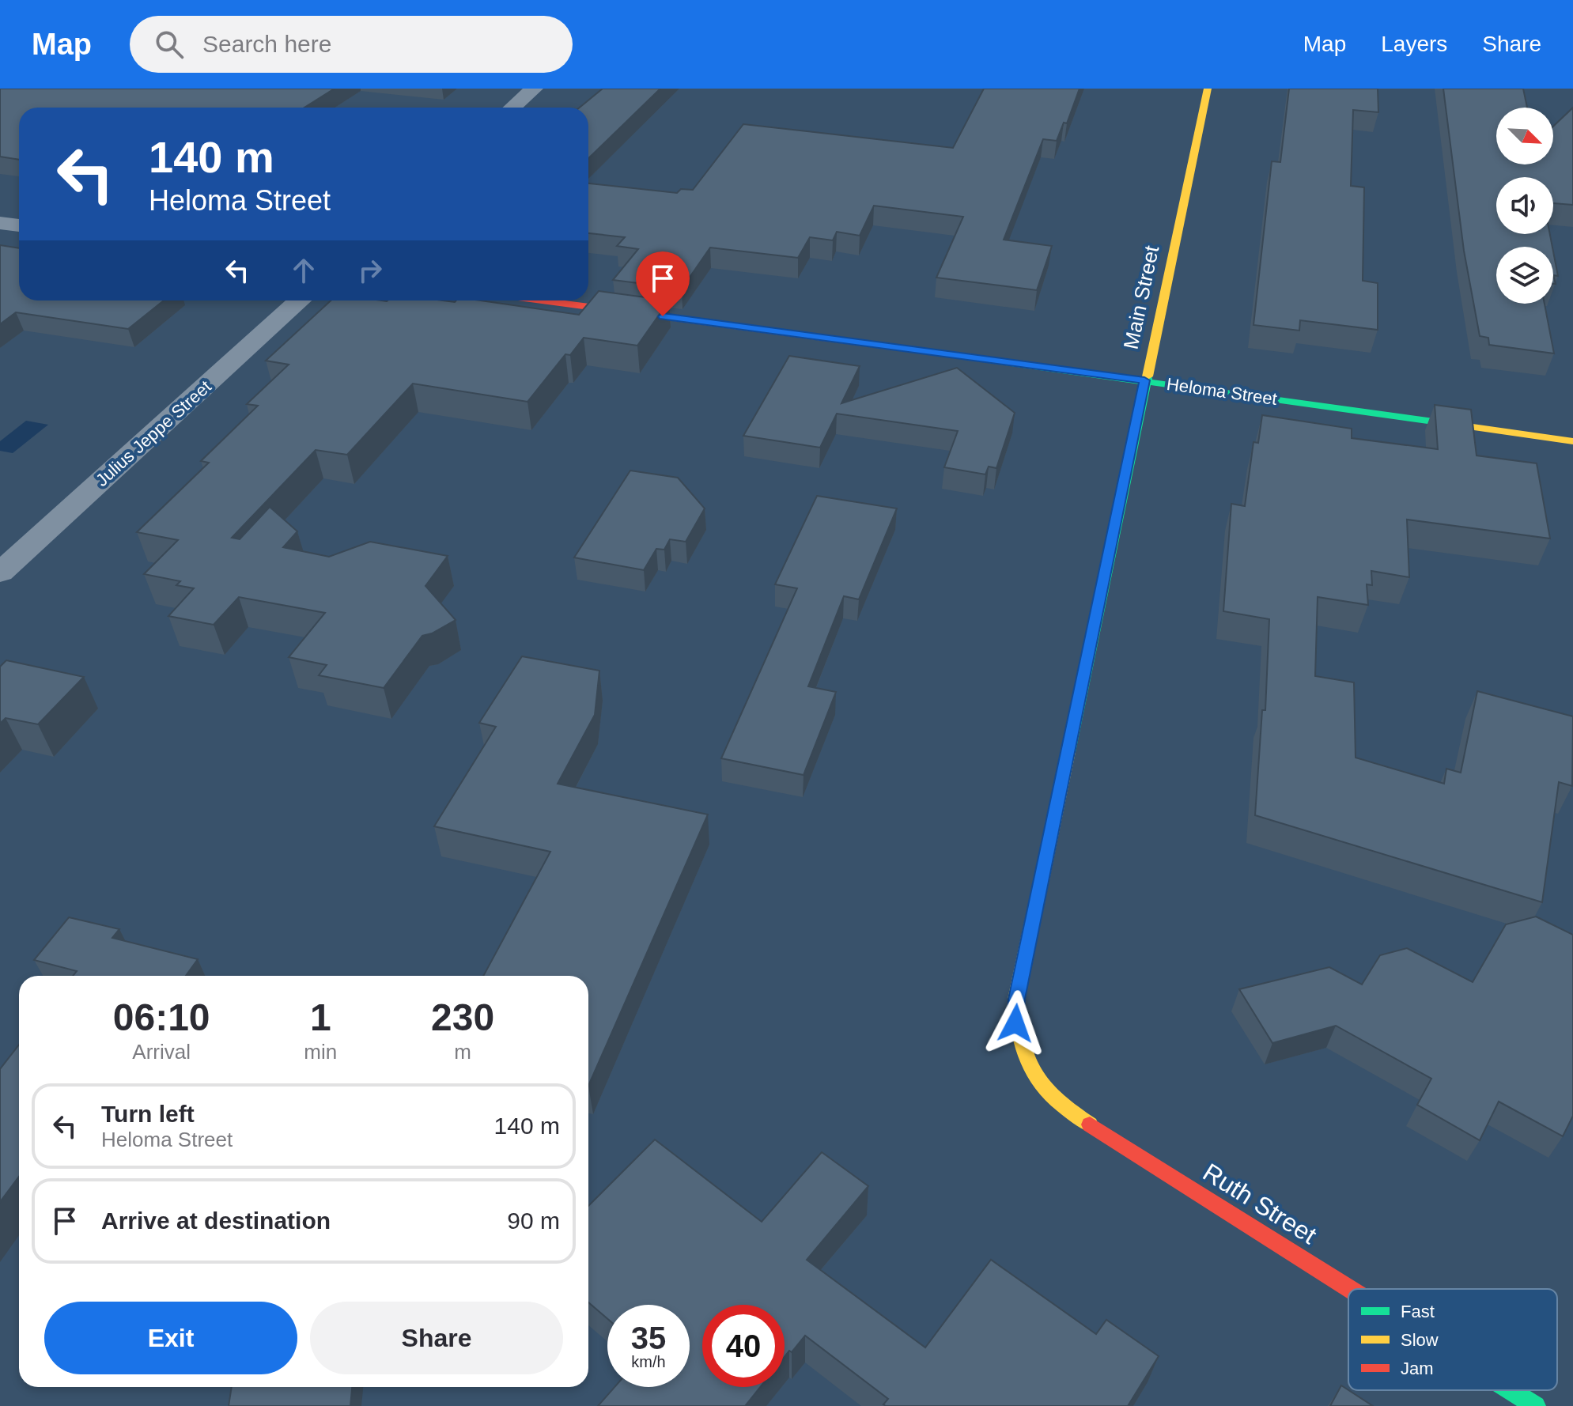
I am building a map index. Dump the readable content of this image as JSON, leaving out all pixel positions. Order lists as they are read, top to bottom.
{
  "streets": {
    "street": [
      "Main Street",
      "Heloma Street",
      "Julius Jeppe Street",
      "Ruth Street"
    ]
  },
  "crossings": [
    ["Main Street", "Heloma Street"],
    ["Main Street", "Ruth Street"]
  ],
  "legend": ["Fast", "Slow", "Jam"],
  "north": "bottom right",
  "page": {
    "header": "Map",
    "search": "Search here",
    "nav": ["Map", "Layers", "Share"],
    "turn": ["140 m", "Heloma Street"],
    "eta": [
      "06:10",
      "Arrival",
      "1",
      "min",
      "230",
      "m"
    ],
    "list": [
      {
        "name": "Turn left",
        "note": "Heloma Street",
        "value": "140 m"
      },
      {
        "name": "Arrive at destination",
        "value": "90 m"
      }
    ],
    "buttons": ["Exit", "Share"],
    "speed": "35 km/h",
    "limit": "40"
  }
}
